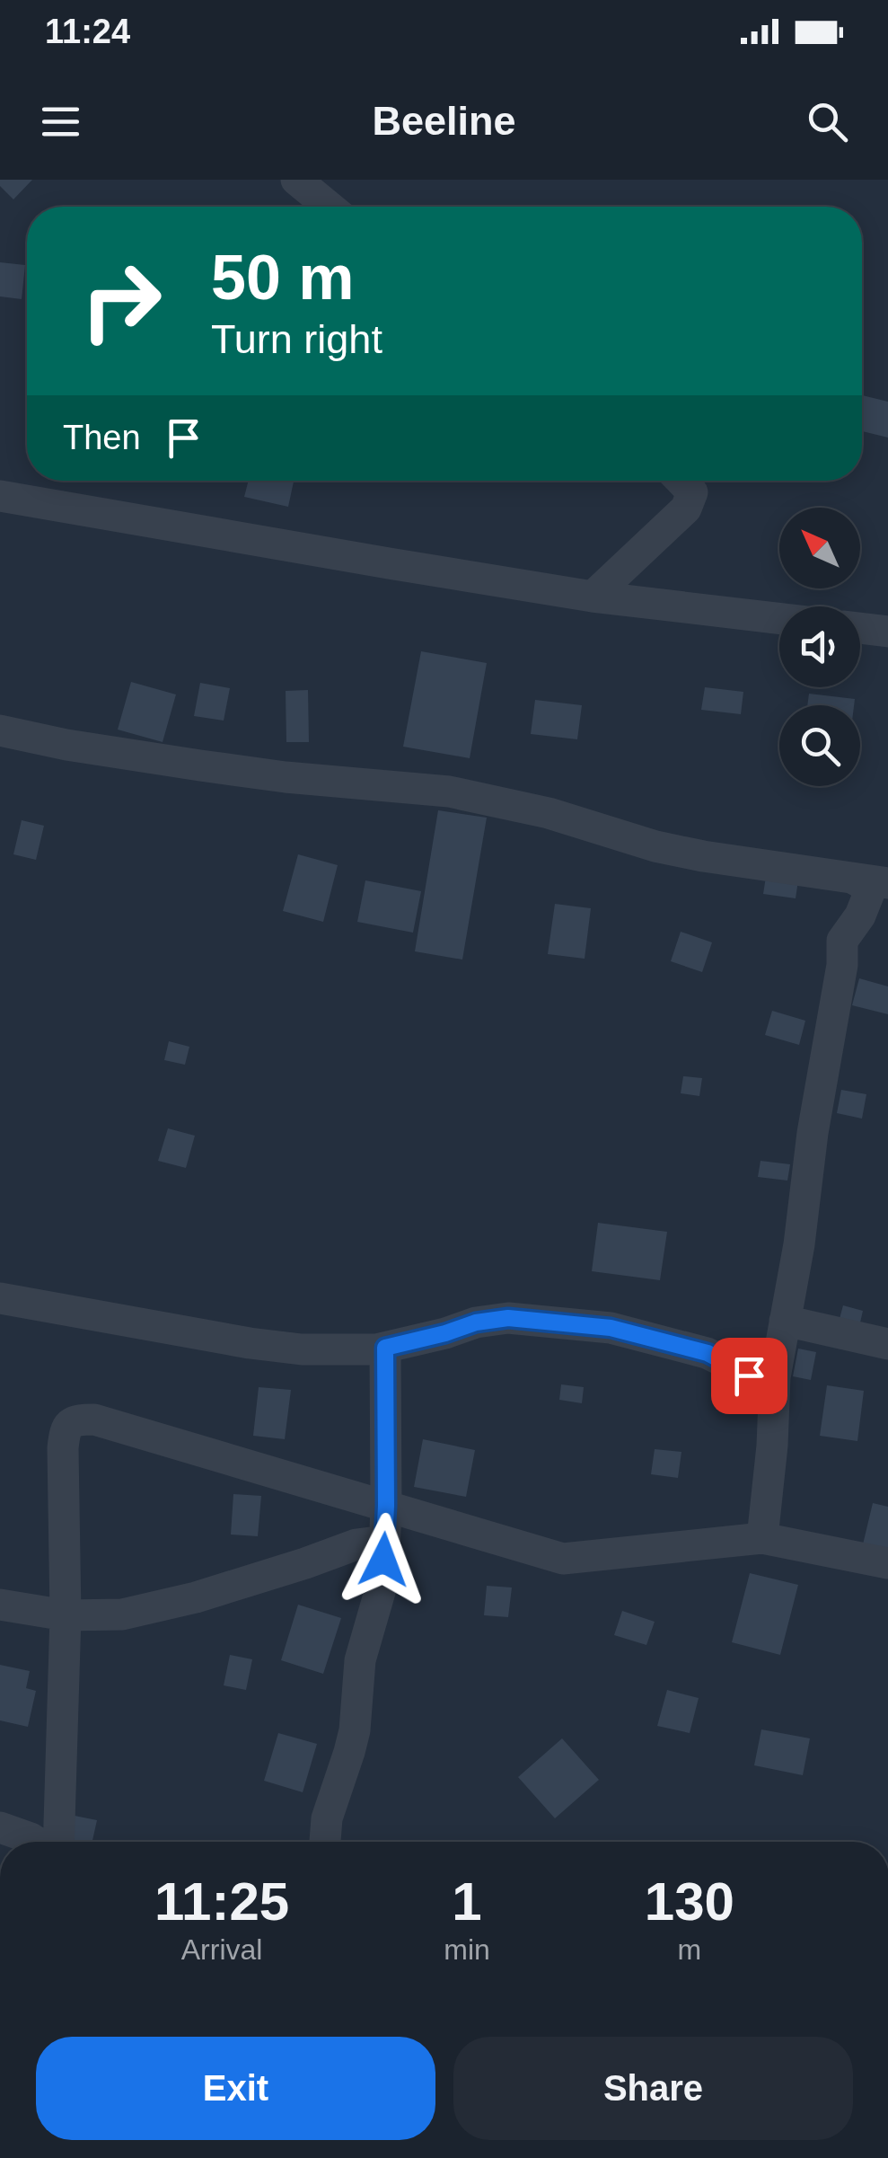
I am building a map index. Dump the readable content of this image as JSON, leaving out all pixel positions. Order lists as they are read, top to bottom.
{
  "north": "top left",
  "page": {
    "status": "11:24",
    "header": "Beeline",
    "turn": ["50 m", "Turn right"],
    "then": "Then",
    "eta": [
      "11:25",
      "Arrival",
      "1",
      "min",
      "130",
      "m"
    ],
    "buttons": ["Exit", "Share"]
  }
}
